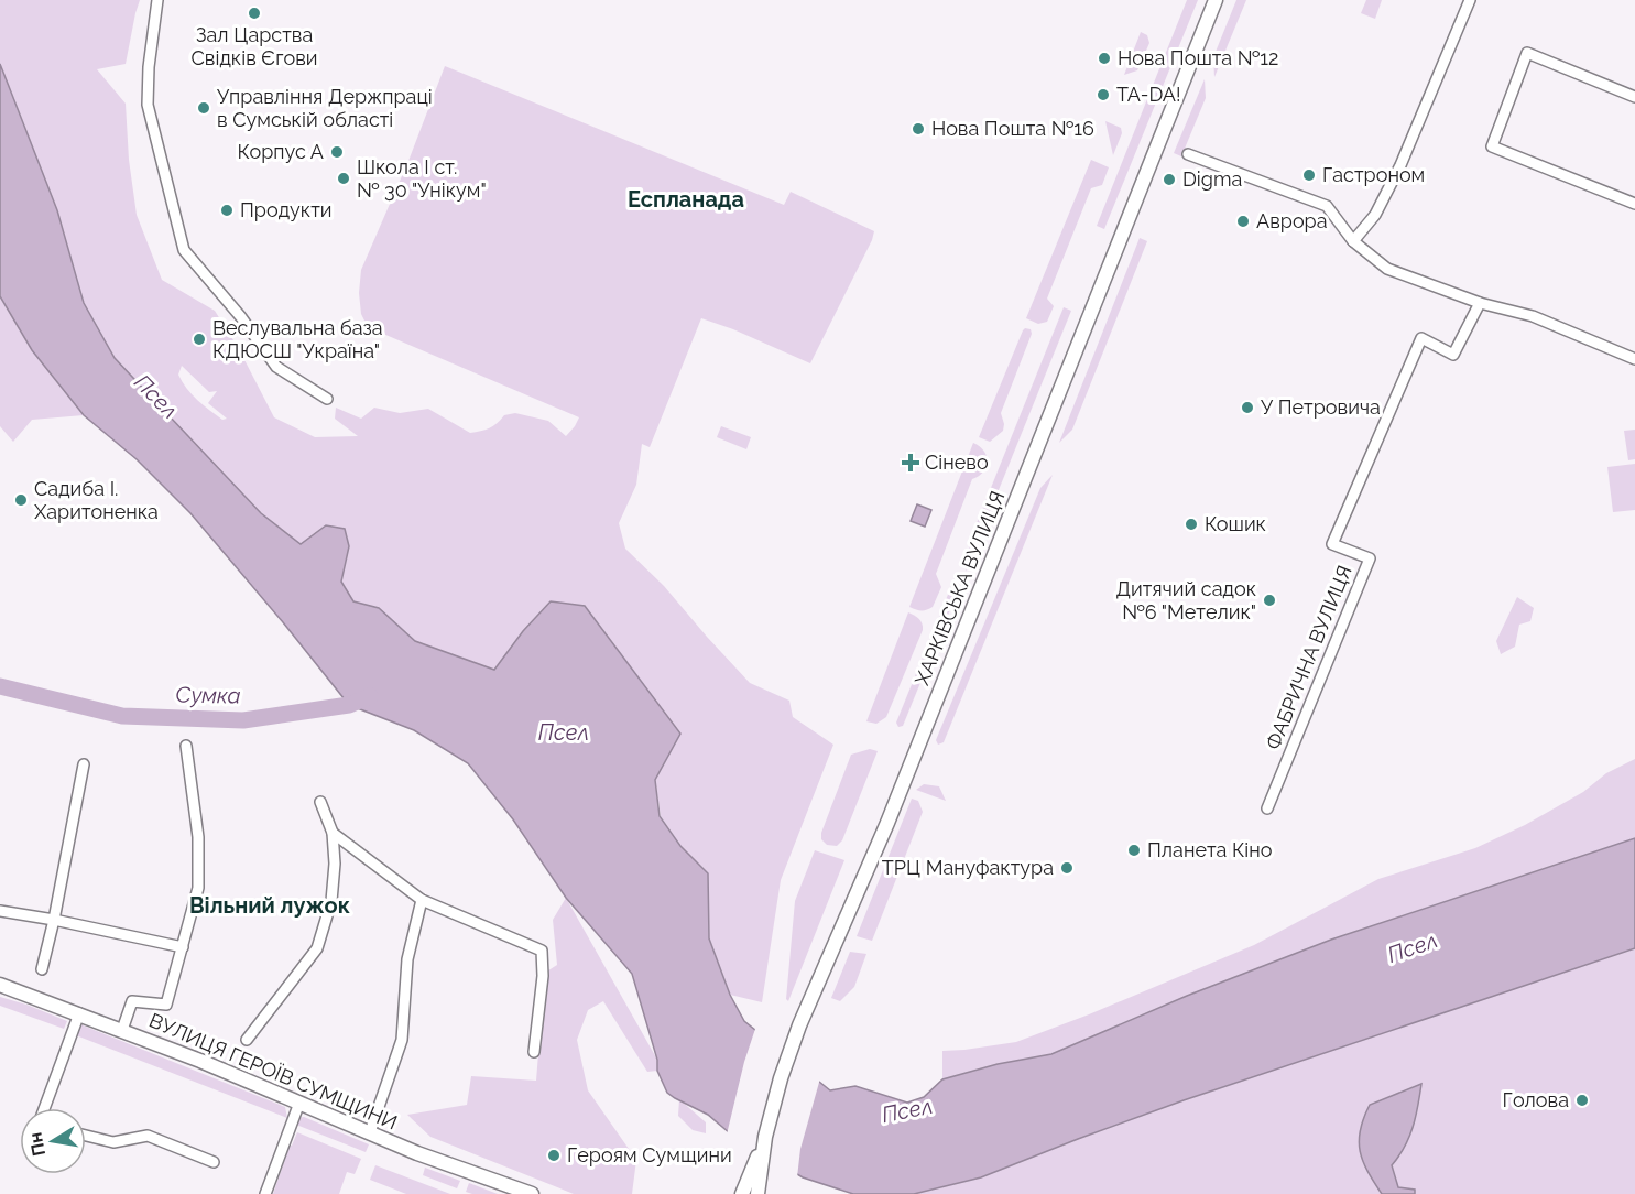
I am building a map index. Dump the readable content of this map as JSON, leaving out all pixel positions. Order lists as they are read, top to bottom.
{
  "streets": {
    "main road": ["ХАРКІВСЬКА ВУЛИЦЯ", "ВУЛИЦЯ ГЕРОЇВ СУМЩИНИ"],
    "street": ["ФАБРИЧНА ВУЛИЦЯ"]
  },
  "districts": ["Еспланада", "Вільний лужок"],
  "water": ["Псел", "Сумка"],
  "places": {
    "other": [
      "Зал Царства Свідків Єгови",
      "Нова Пошта №12",
      "TA-DA!",
      "Управління Держпраці в Сумській області",
      "Нова Пошта №16",
      "Корпус А",
      "Гастроном",
      "Школа І ст. № 30 \"Унікум\"",
      "Digma",
      "Продукти",
      "Аврора",
      "Веслувальна база КДЮСШ \"Україна\"",
      "У Петровича",
      "Садиба І. Харитоненка",
      "Кошик",
      "Дитячий садок №6 \"Метелик\"",
      "Планета Кіно",
      "ТРЦ Мануфактура",
      "Голова",
      "Героям Сумщини"
    ],
    "health": ["Сінево"]
  },
  "north": "left"
}
